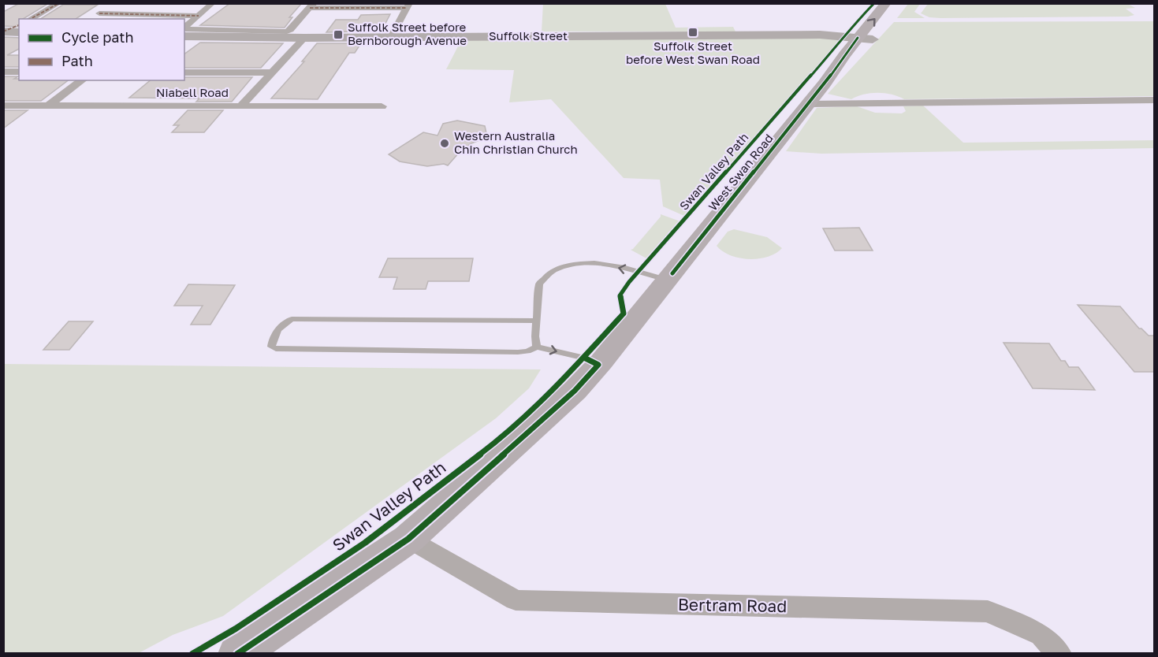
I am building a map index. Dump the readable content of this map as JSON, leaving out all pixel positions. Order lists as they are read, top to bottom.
{
  "streets": {
    "main road": ["West Swan Road"],
    "street": ["Suffolk Street", "Niabell Road", "Bertram Road"],
    "cycle path": ["Swan Valley Path"]
  },
  "crossings": [
    ["Suffolk Street", "West Swan Road"],
    ["West Swan Road", "Bertram Road"]
  ],
  "places": {
    "transit": ["Suffolk Street before West Swan Road", "Suffolk Street before Bernborough Avenue"],
    "other": ["Western Australia Chin Christian Church"]
  },
  "legend": ["Cycle path", "Path"]
}
